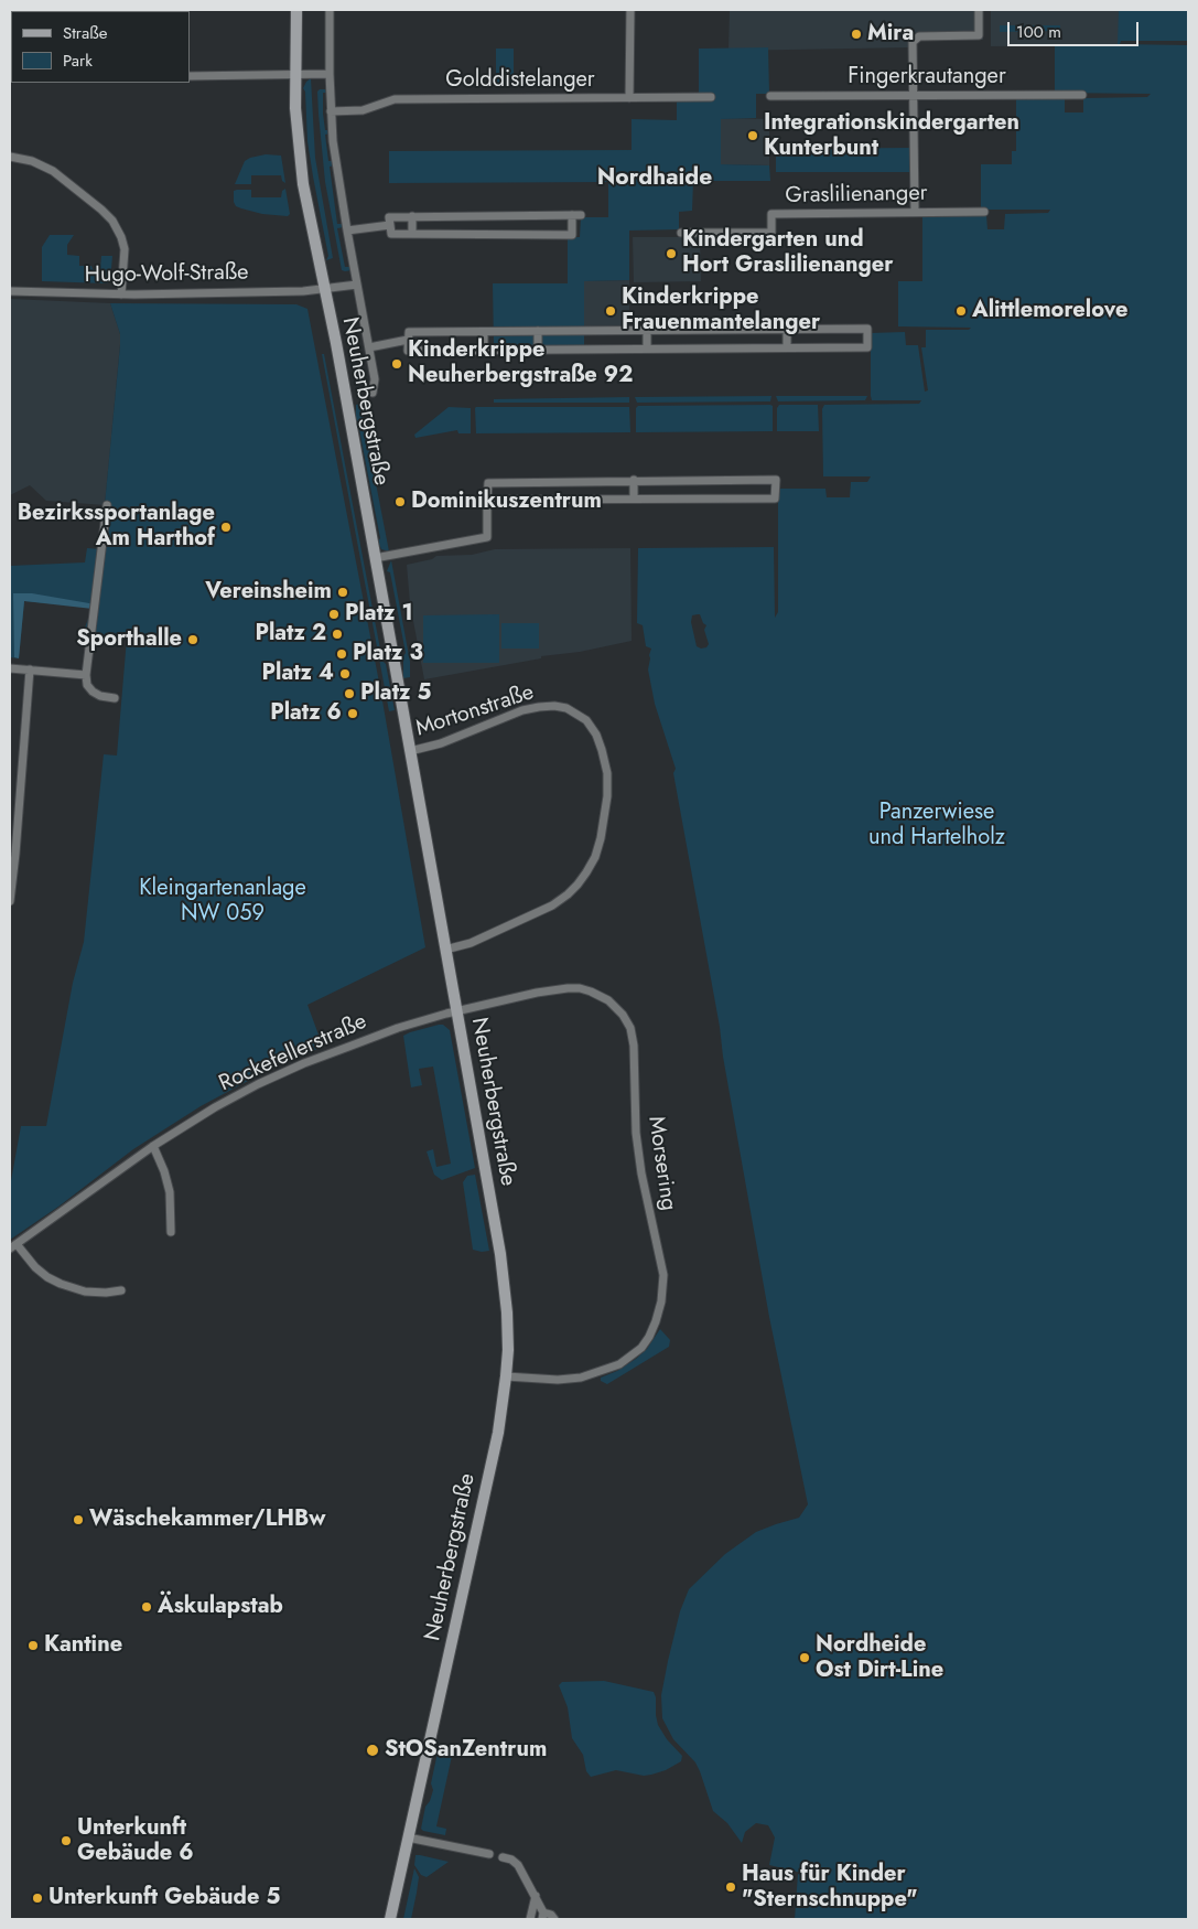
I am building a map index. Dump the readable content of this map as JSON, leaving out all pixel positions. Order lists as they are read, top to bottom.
{
  "streets": {
    "main road": ["Neuherbergstraße"],
    "street": [
      "Fingerkrautanger",
      "Golddistelanger",
      "Graslilienanger",
      "Hugo-Wolf-Straße",
      "Mortonstraße",
      "Rockefellerstraße",
      "Morsering"
    ]
  },
  "crossings": [
    ["Golddistelanger", "Neuherbergstraße"],
    ["Hugo-Wolf-Straße", "Neuherbergstraße"],
    ["Neuherbergstraße", "Mortonstraße"],
    ["Neuherbergstraße", "Rockefellerstraße"],
    ["Neuherbergstraße", "Morsering"],
    ["Rockefellerstraße", "Morsering"]
  ],
  "districts": ["Nordhaide"],
  "parks": ["Panzerwiese und Hartelholz", "Kleingartenanlage NW 059"],
  "places": [
    "Mira",
    "Integrationskindergarten Kunterbunt",
    "Kindergarten und Hort Graslilienanger",
    "Kinderkrippe Frauenmantelanger",
    "Alittlemorelove",
    "Kinderkrippe Neuherbergstraße 92",
    "Dominikuszentrum",
    "Bezirkssportanlage Am Harthof",
    "Vereinsheim",
    "Platz 1",
    "Platz 2",
    "Sporthalle",
    "Platz 3",
    "Platz 4",
    "Platz 5",
    "Platz 6",
    "Wäschekammer/LHBw",
    "Äskulapstab",
    "Kantine",
    "Nordheide Ost Dirt-Line",
    "StOSanZentrum",
    "Unterkunft Gebäude 6",
    "Haus für Kinder \"Sternschnuppe\"",
    "Unterkunft Gebäude 5"
  ],
  "legend": ["Straße", "Park"],
  "scale_bar": "100 m"
}
